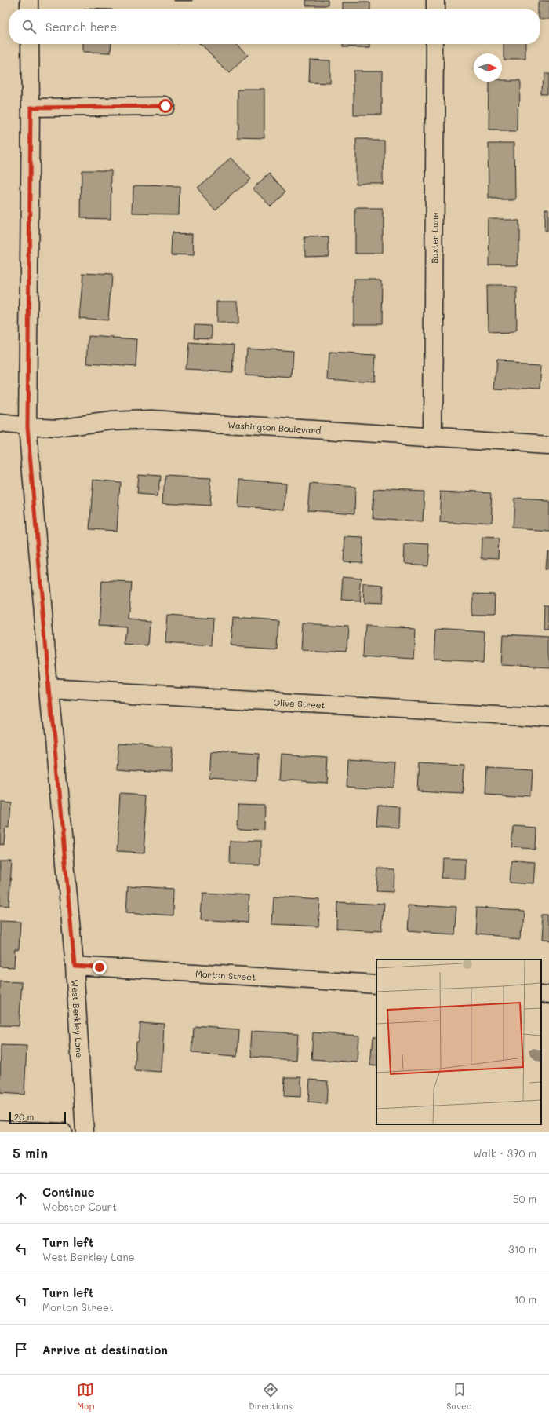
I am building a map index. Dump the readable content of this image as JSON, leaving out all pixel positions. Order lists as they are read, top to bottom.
{
  "streets": {
    "street": [
      "Baxter Lane",
      "Washington Boulevard",
      "Olive Street",
      "Morton Street",
      "West Berkley Lane"
    ]
  },
  "crossings": [
    ["Baxter Lane", "Washington Boulevard"],
    ["Washington Boulevard", "West Berkley Lane"],
    ["Olive Street", "West Berkley Lane"],
    ["Morton Street", "West Berkley Lane"]
  ],
  "scale_bar": "20 m",
  "north": "right",
  "page": {
    "search": "Search here",
    "scale": "20 m",
    "heading": ["5 min", "Walk · 370 m"],
    "list": [
      ["Continue", "Webster Court", "50 m"],
      ["Turn left", "West Berkley Lane", "310 m"],
      ["Turn left", "Morton Street", "10 m"],
      "Arrive at destination"
    ],
    "nav": ["Map", "Directions", "Saved"]
  }
}
